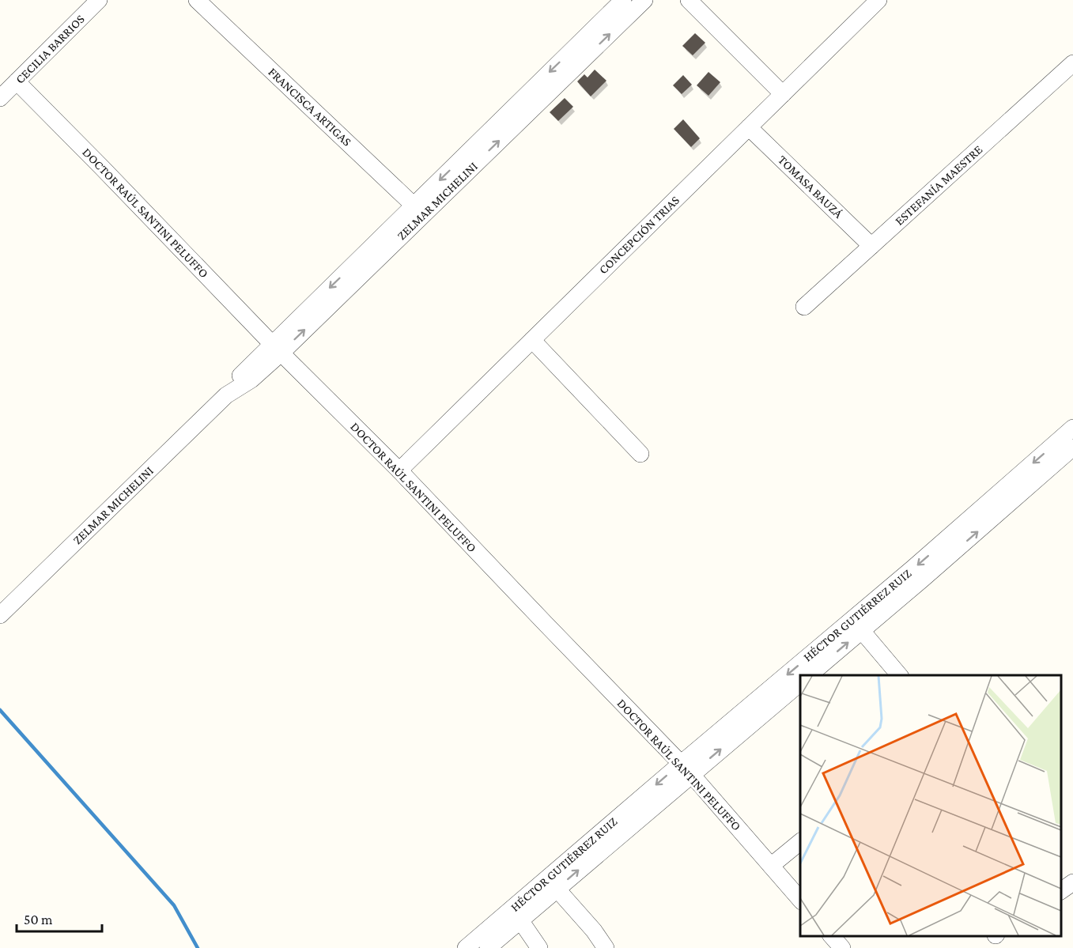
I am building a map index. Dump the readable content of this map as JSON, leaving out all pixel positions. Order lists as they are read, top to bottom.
{
  "streets": {
    "street": [
      "CECILIA BARRIOS",
      "FRANCISCA ARTIGAS",
      "ESTEFANÍA MAESTRE",
      "TOMASA BAUZÁ",
      "ZELMAR MICHELINI",
      "DOCTOR RAÚL SANTINI PELUFFO",
      "CONCEPCIÓN TRIAS",
      "HÉCTOR GUTIÉRREZ RUIZ"
    ]
  },
  "crossings": [
    ["CECILIA BARRIOS", "DOCTOR RAÚL SANTINI PELUFFO"],
    ["FRANCISCA ARTIGAS", "ZELMAR MICHELINI"],
    ["ESTEFANÍA MAESTRE", "TOMASA BAUZÁ"],
    ["TOMASA BAUZÁ", "CONCEPCIÓN TRIAS"],
    ["ZELMAR MICHELINI", "DOCTOR RAÚL SANTINI PELUFFO"],
    ["DOCTOR RAÚL SANTINI PELUFFO", "CONCEPCIÓN TRIAS"],
    ["DOCTOR RAÚL SANTINI PELUFFO", "HÉCTOR GUTIÉRREZ RUIZ"]
  ],
  "scale_bar": "50 m"
}
